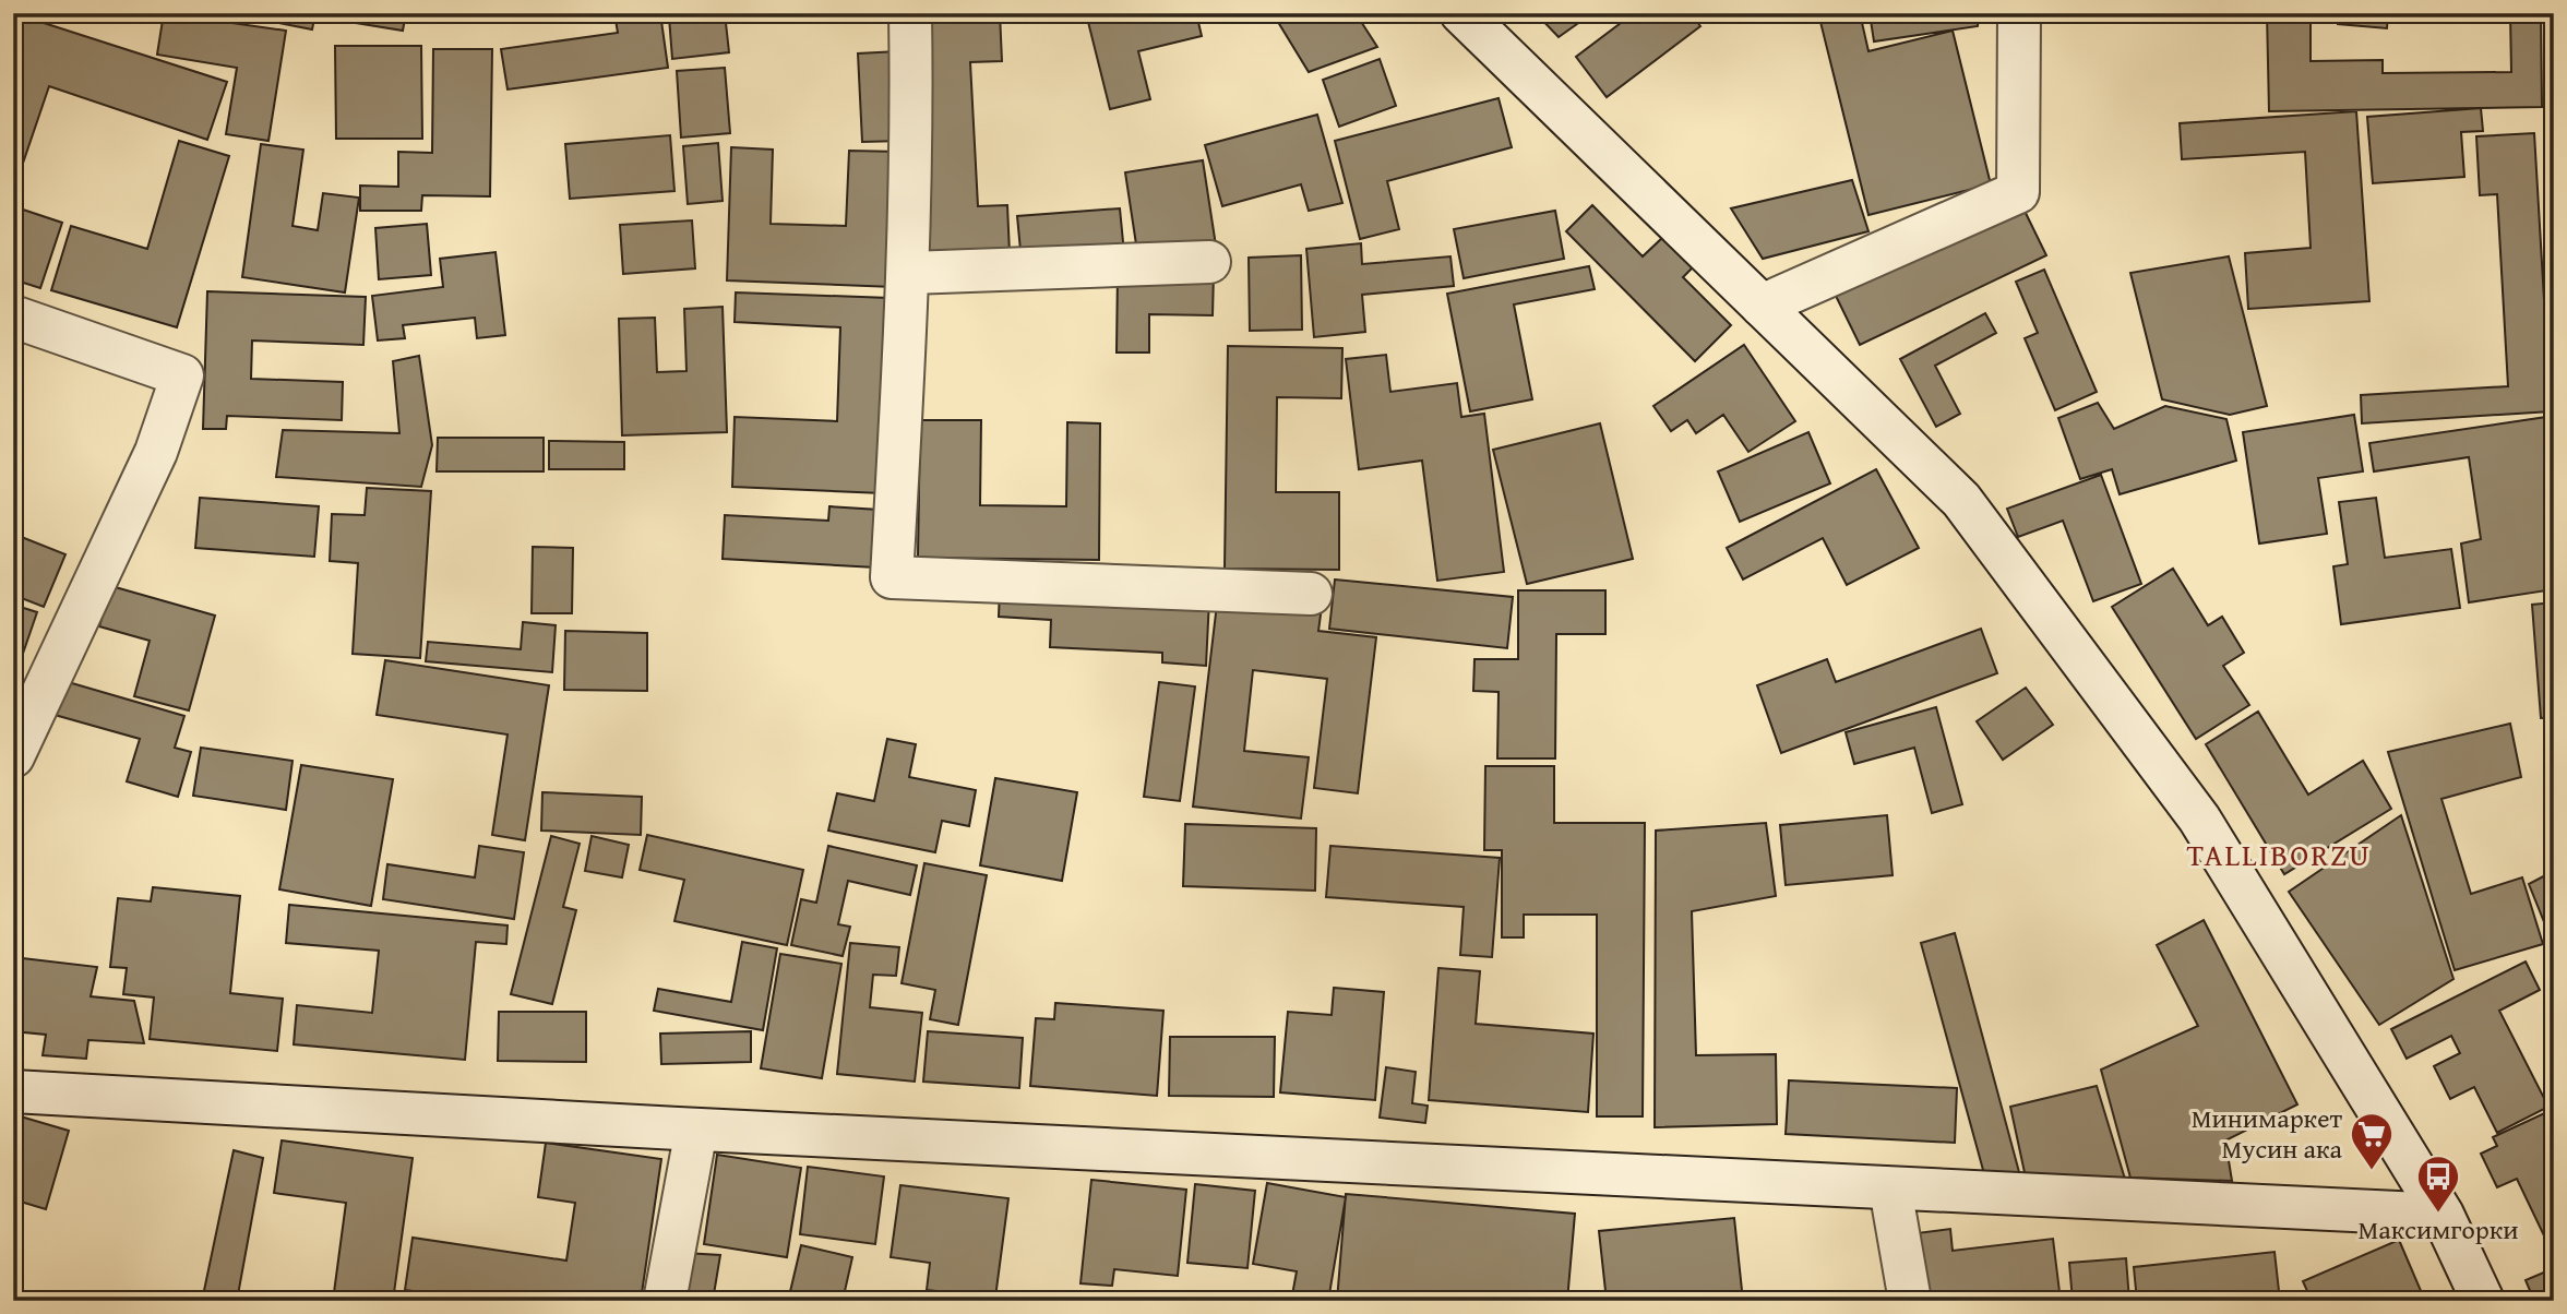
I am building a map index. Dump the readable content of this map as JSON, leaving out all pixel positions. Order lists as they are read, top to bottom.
{
  "districts": ["TALLIBORZU"],
  "places": {
    "supermarket": ["Минимаркет Мусин ака"],
    "bus stop": ["Максимгорки"]
  }
}
